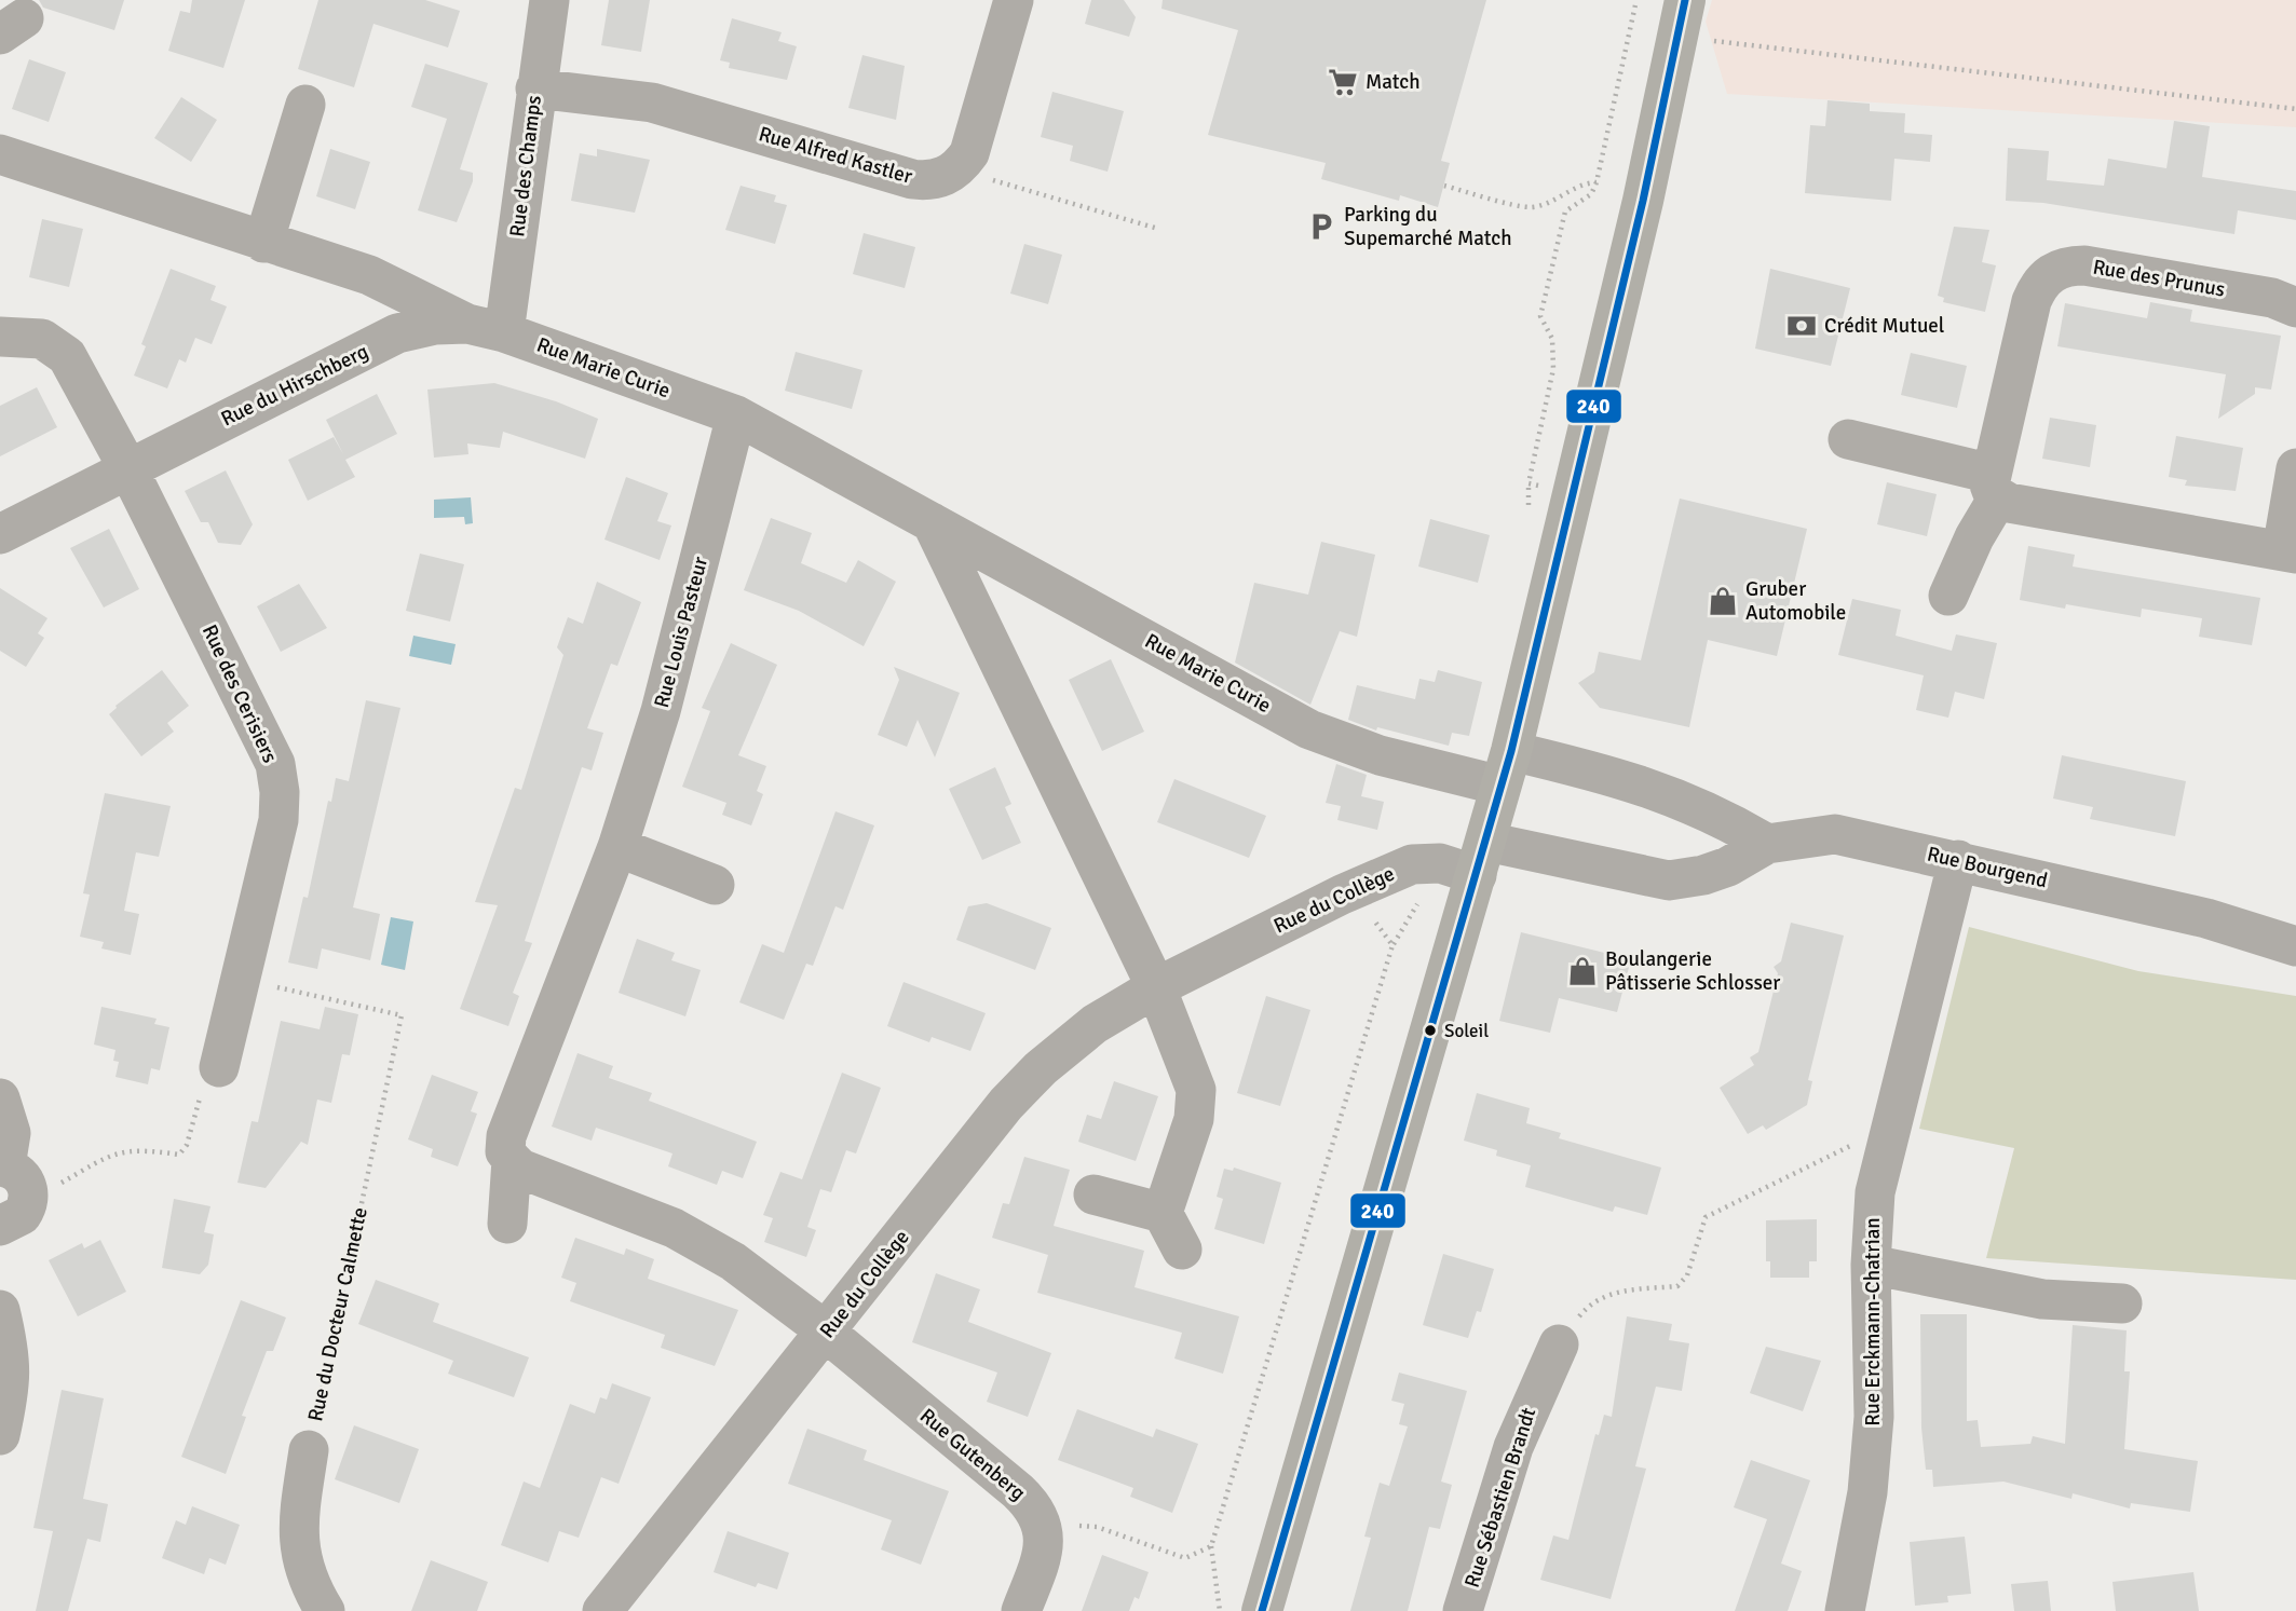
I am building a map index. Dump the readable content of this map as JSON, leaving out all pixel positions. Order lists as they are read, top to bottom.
{
  "streets": {
    "street": [
      "Rue Alfred Kastler",
      "Rue des Champs",
      "Rue des Prunus",
      "Rue Marie Curie",
      "Rue du Hirschberg",
      "Rue Louis Pasteur",
      "Rue des Cerisiers",
      "Rue Bourgend",
      "Rue du Collège",
      "Rue du Docteur Calmette",
      "Rue Erckmann-Chatrian",
      "Rue Gutenberg",
      "Rue Sébastien Brandt"
    ]
  },
  "crossings": [
    ["Rue Alfred Kastler", "Rue des Champs"],
    ["Rue des Champs", "Rue Marie Curie"],
    ["Rue des Champs", "Rue du Hirschberg"],
    ["Rue Marie Curie", "Rue du Hirschberg"],
    ["Rue Marie Curie", "Rue Louis Pasteur"],
    ["Rue du Hirschberg", "Rue des Cerisiers"],
    ["Rue des Cerisiers", "Rue du Docteur Calmette"],
    ["Rue Bourgend", "Rue du Collège"],
    ["Rue Bourgend", "Rue Erckmann-Chatrian"],
    ["Rue du Collège", "Rue Gutenberg"]
  ],
  "places": {
    "supermarket": ["Match"],
    "parking": ["Parking du Supemarché Match"],
    "bank": ["Crédit Mutuel"],
    "shop": ["Gruber Automobile", "Boulangerie Pâtisserie Schlosser"],
    "other": ["Soleil"]
  },
  "lines": ["transit line 240"]
}
